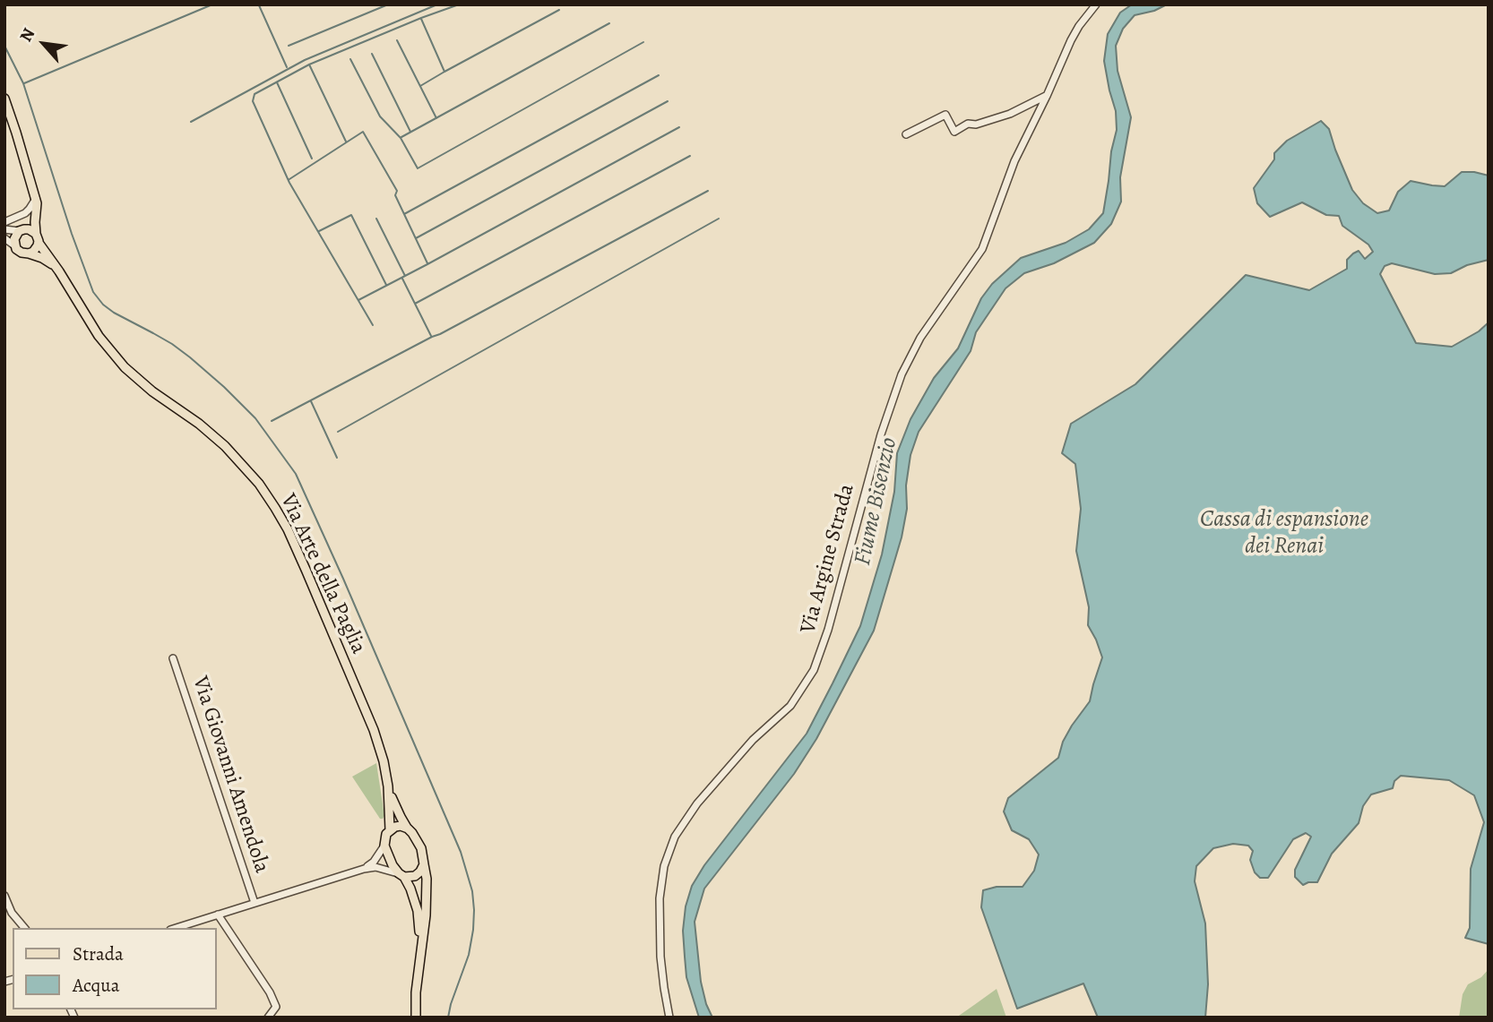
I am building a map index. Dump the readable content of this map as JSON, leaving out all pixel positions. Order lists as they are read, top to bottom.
{
  "streets": {
    "main road": ["Via Arte della Paglia"],
    "street": ["Via Argine Strada", "Via Giovanni Amendola"]
  },
  "crossings": [
    ["Via Arte della Paglia", "Via Giovanni Amendola"]
  ],
  "water": ["Fiume Bisenzio", "Cassa di espansione dei Renai"],
  "legend": ["Strada", "Acqua"],
  "north": "top left"
}
